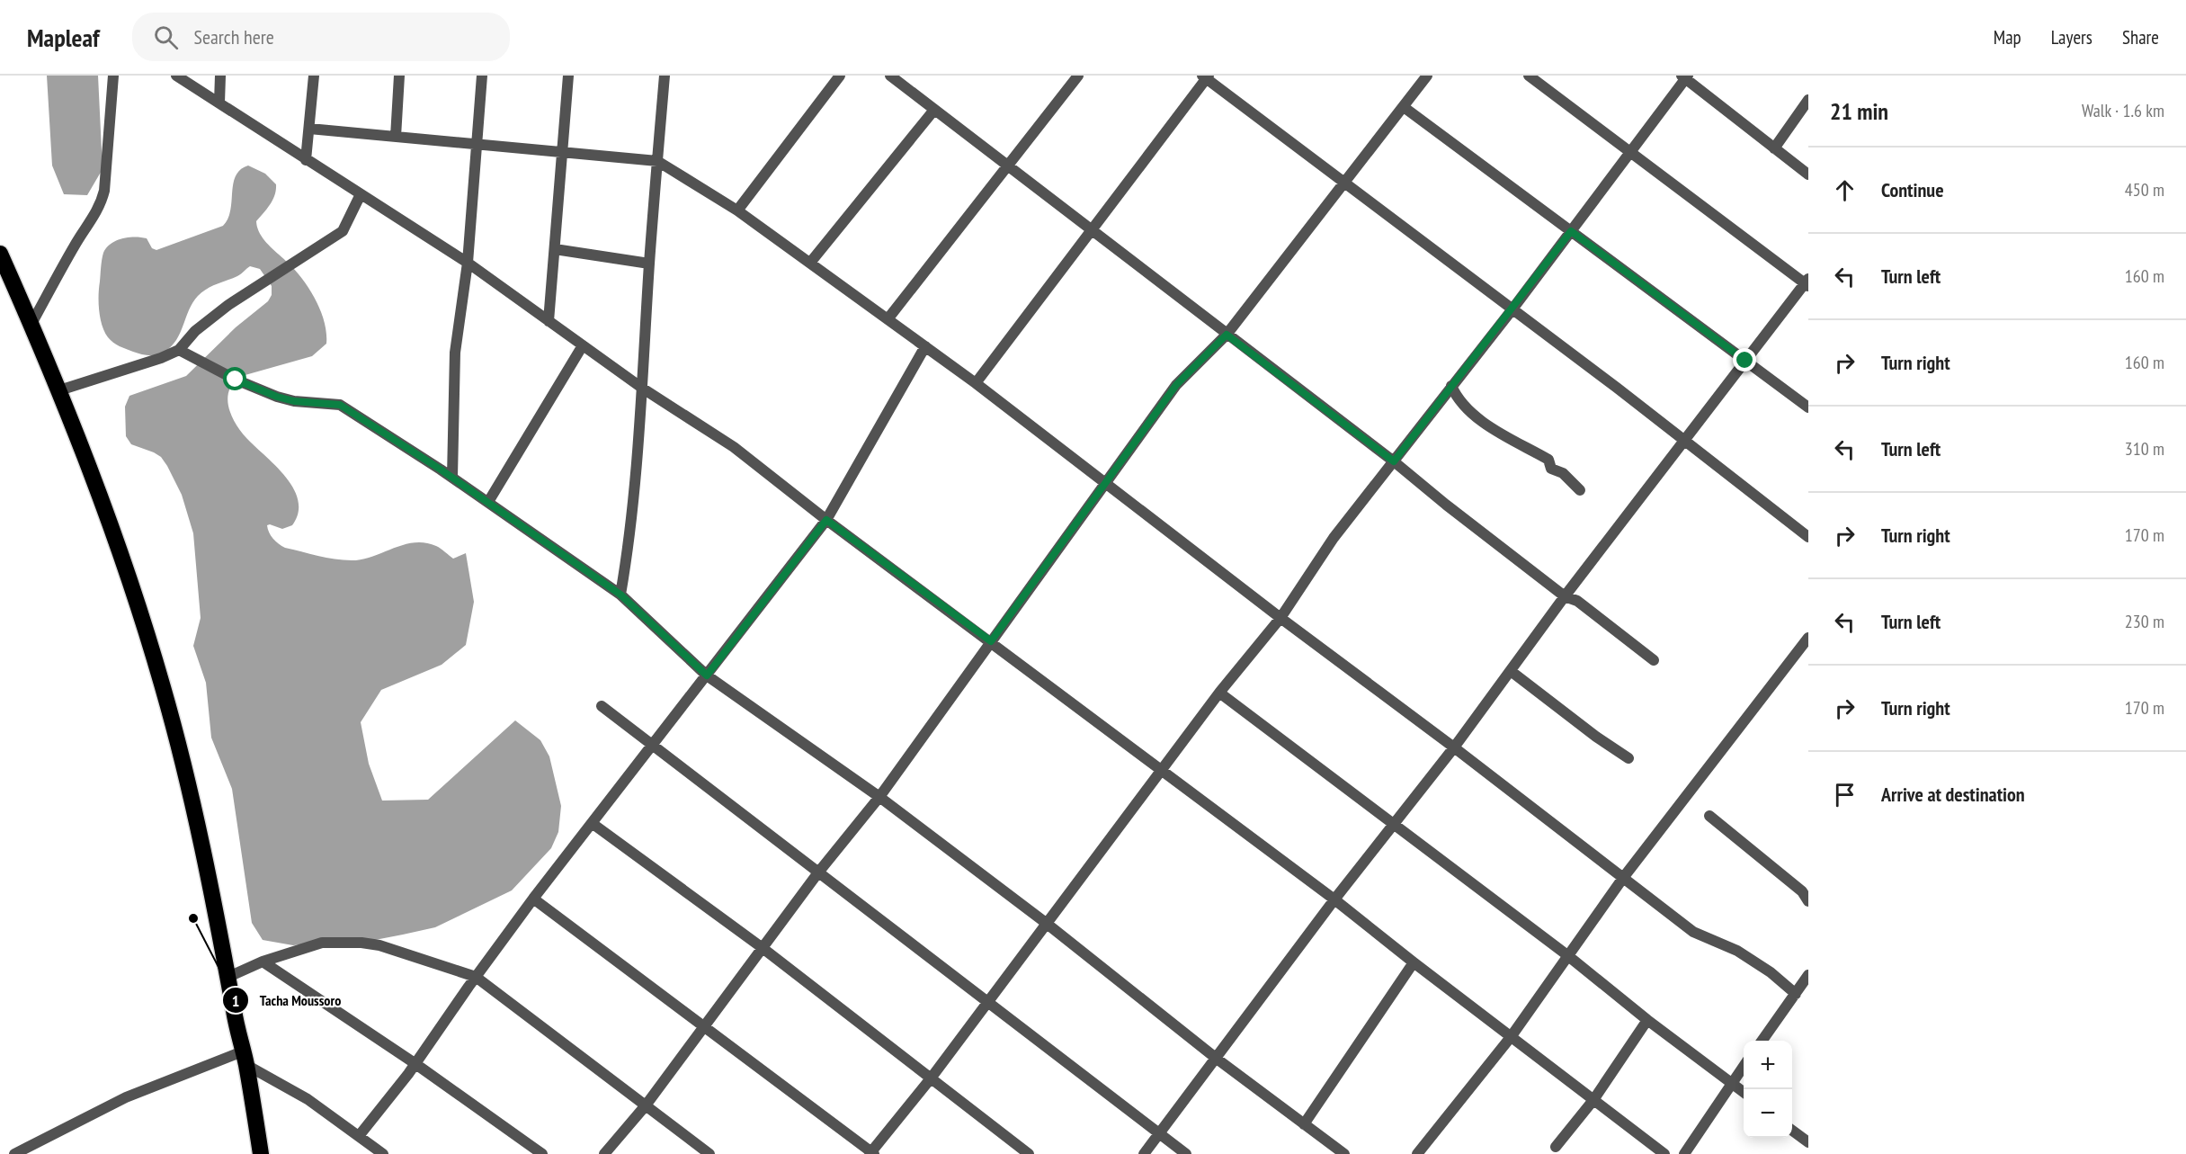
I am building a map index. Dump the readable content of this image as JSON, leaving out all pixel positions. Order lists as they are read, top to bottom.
{
  "places": ["Tacha Moussoro"],
  "page": {
    "header": "Mapleaf",
    "search": "Search here",
    "nav": ["Map", "Layers", "Share"],
    "heading": ["21 min", "Walk · 1.6 km"],
    "list": [
      ["Continue", "450 m"],
      ["Turn left", "160 m"],
      ["Turn right", "160 m"],
      ["Turn left", "310 m"],
      ["Turn right", "170 m"],
      ["Turn left", "230 m"],
      ["Turn right", "170 m"],
      "Arrive at destination"
    ],
    "map_buttons": ["+", "−"]
  }
}
